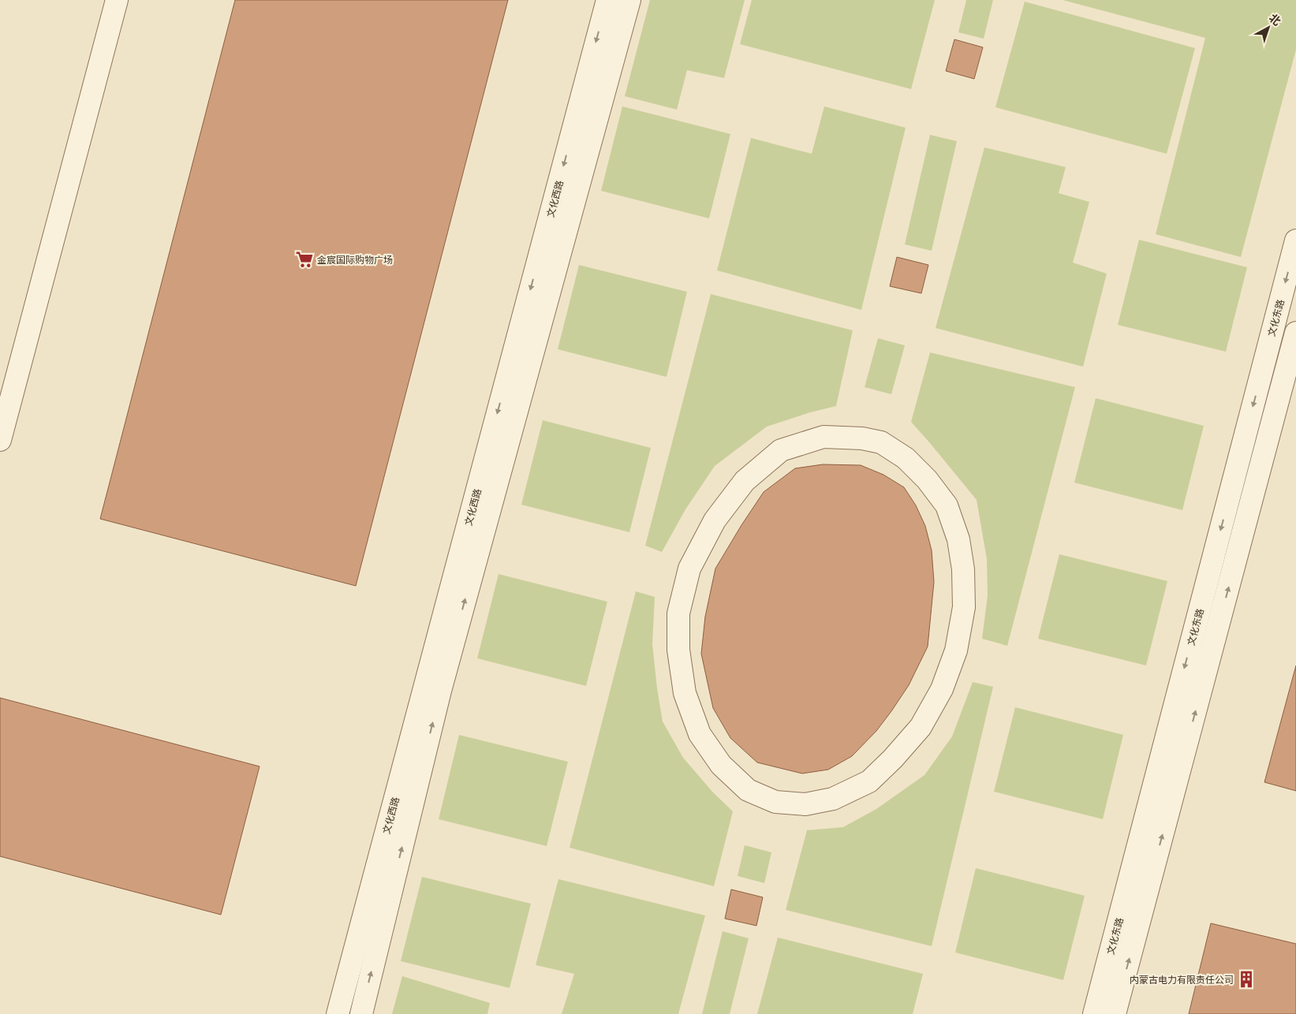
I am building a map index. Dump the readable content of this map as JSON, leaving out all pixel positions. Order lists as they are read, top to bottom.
{
  "streets": {
    "street": ["文化西路", "文化东路"]
  },
  "places": {
    "supermarket": ["金宸国际购物广场"],
    "building": ["内蒙古电力有限责任公司"]
  },
  "north": "top right"
}
